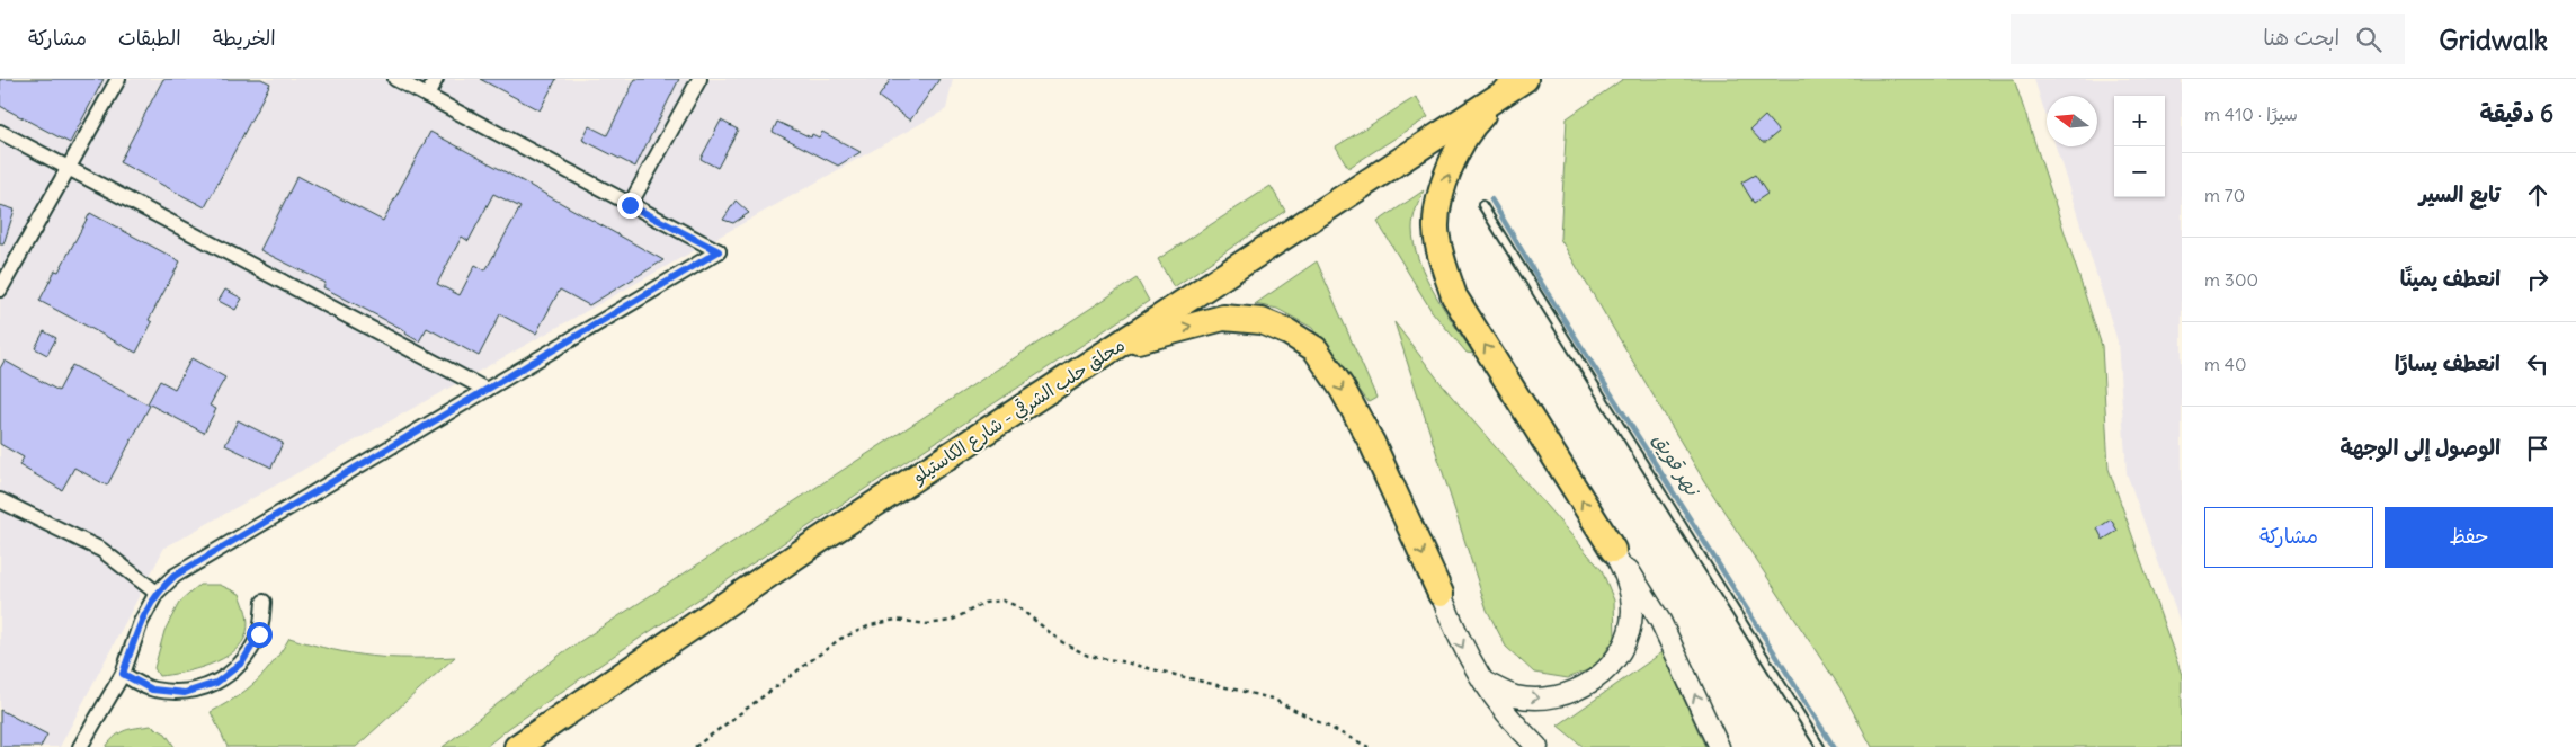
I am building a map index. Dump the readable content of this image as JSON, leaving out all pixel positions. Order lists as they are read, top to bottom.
{
  "streets": {
    "highway": ["محلق حلب الشرقي - شارع الكاستيلو"]
  },
  "water": ["نهر قويق"],
  "north": "left",
  "page": {
    "header": "Gridwalk",
    "search": "ابحث هنا",
    "nav": ["الخريطة", "الطبقات", "مشاركة"],
    "heading": ["6 دقيقة", "سيرًا · 410 m"],
    "map_buttons": ["+", "−"],
    "list": [
      ["تابع السير", "70 m"],
      ["انعطف يمينًا", "300 m"],
      ["انعطف يسارًا", "40 m"],
      "الوصول إلى الوجهة"
    ],
    "buttons": ["حفظ", "مشاركة"]
  }
}
